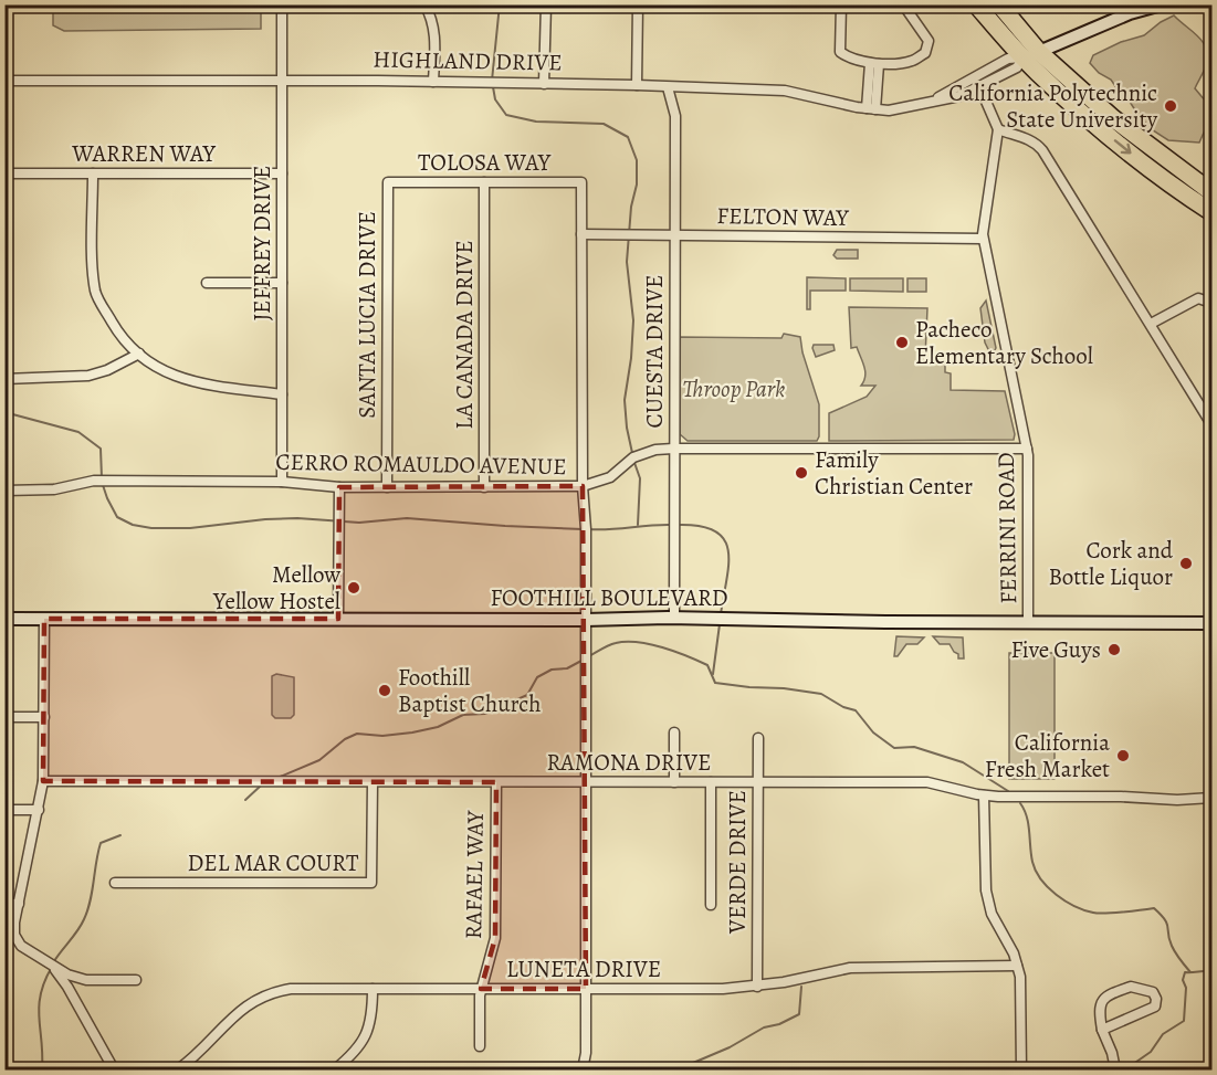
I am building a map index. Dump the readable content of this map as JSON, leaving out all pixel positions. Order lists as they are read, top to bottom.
{
  "streets": {
    "street": [
      "HIGHLAND DRIVE",
      "WARREN WAY",
      "TOLOSA WAY",
      "FELTON WAY",
      "JEFFREY DRIVE",
      "SANTA LUCIA DRIVE",
      "LA CANADA DRIVE",
      "CUESTA DRIVE",
      "CERRO ROMAULDO AVENUE",
      "FERRINI ROAD",
      "FOOTHILL BOULEVARD",
      "RAMONA DRIVE",
      "VERDE DRIVE",
      "DEL MAR COURT",
      "RAFAEL WAY",
      "LUNETA DRIVE"
    ]
  },
  "crossings": [
    ["HIGHLAND DRIVE", "JEFFREY DRIVE"],
    ["HIGHLAND DRIVE", "CUESTA DRIVE"],
    ["WARREN WAY", "JEFFREY DRIVE"],
    ["TOLOSA WAY", "FELTON WAY"],
    ["TOLOSA WAY", "SANTA LUCIA DRIVE"],
    ["TOLOSA WAY", "LA CANADA DRIVE"],
    ["FELTON WAY", "CUESTA DRIVE"],
    ["FELTON WAY", "FERRINI ROAD"],
    ["JEFFREY DRIVE", "CERRO ROMAULDO AVENUE"],
    ["SANTA LUCIA DRIVE", "CERRO ROMAULDO AVENUE"],
    ["LA CANADA DRIVE", "CERRO ROMAULDO AVENUE"],
    ["CUESTA DRIVE", "CERRO ROMAULDO AVENUE"],
    ["CUESTA DRIVE", "FOOTHILL BOULEVARD"],
    ["CERRO ROMAULDO AVENUE", "FERRINI ROAD"],
    ["FERRINI ROAD", "FOOTHILL BOULEVARD"],
    ["RAMONA DRIVE", "VERDE DRIVE"],
    ["RAMONA DRIVE", "DEL MAR COURT"],
    ["RAMONA DRIVE", "RAFAEL WAY"],
    ["VERDE DRIVE", "LUNETA DRIVE"],
    ["RAFAEL WAY", "LUNETA DRIVE"]
  ],
  "parks": ["Throop Park"],
  "places": [
    "California Polytechnic State University",
    "Pacheco Elementary School",
    "Family Christian Center",
    "Cork and Bottle Liquor",
    "Mellow Yellow Hostel",
    "Five Guys",
    "Foothill Baptist Church",
    "California Fresh Market"
  ]
}
